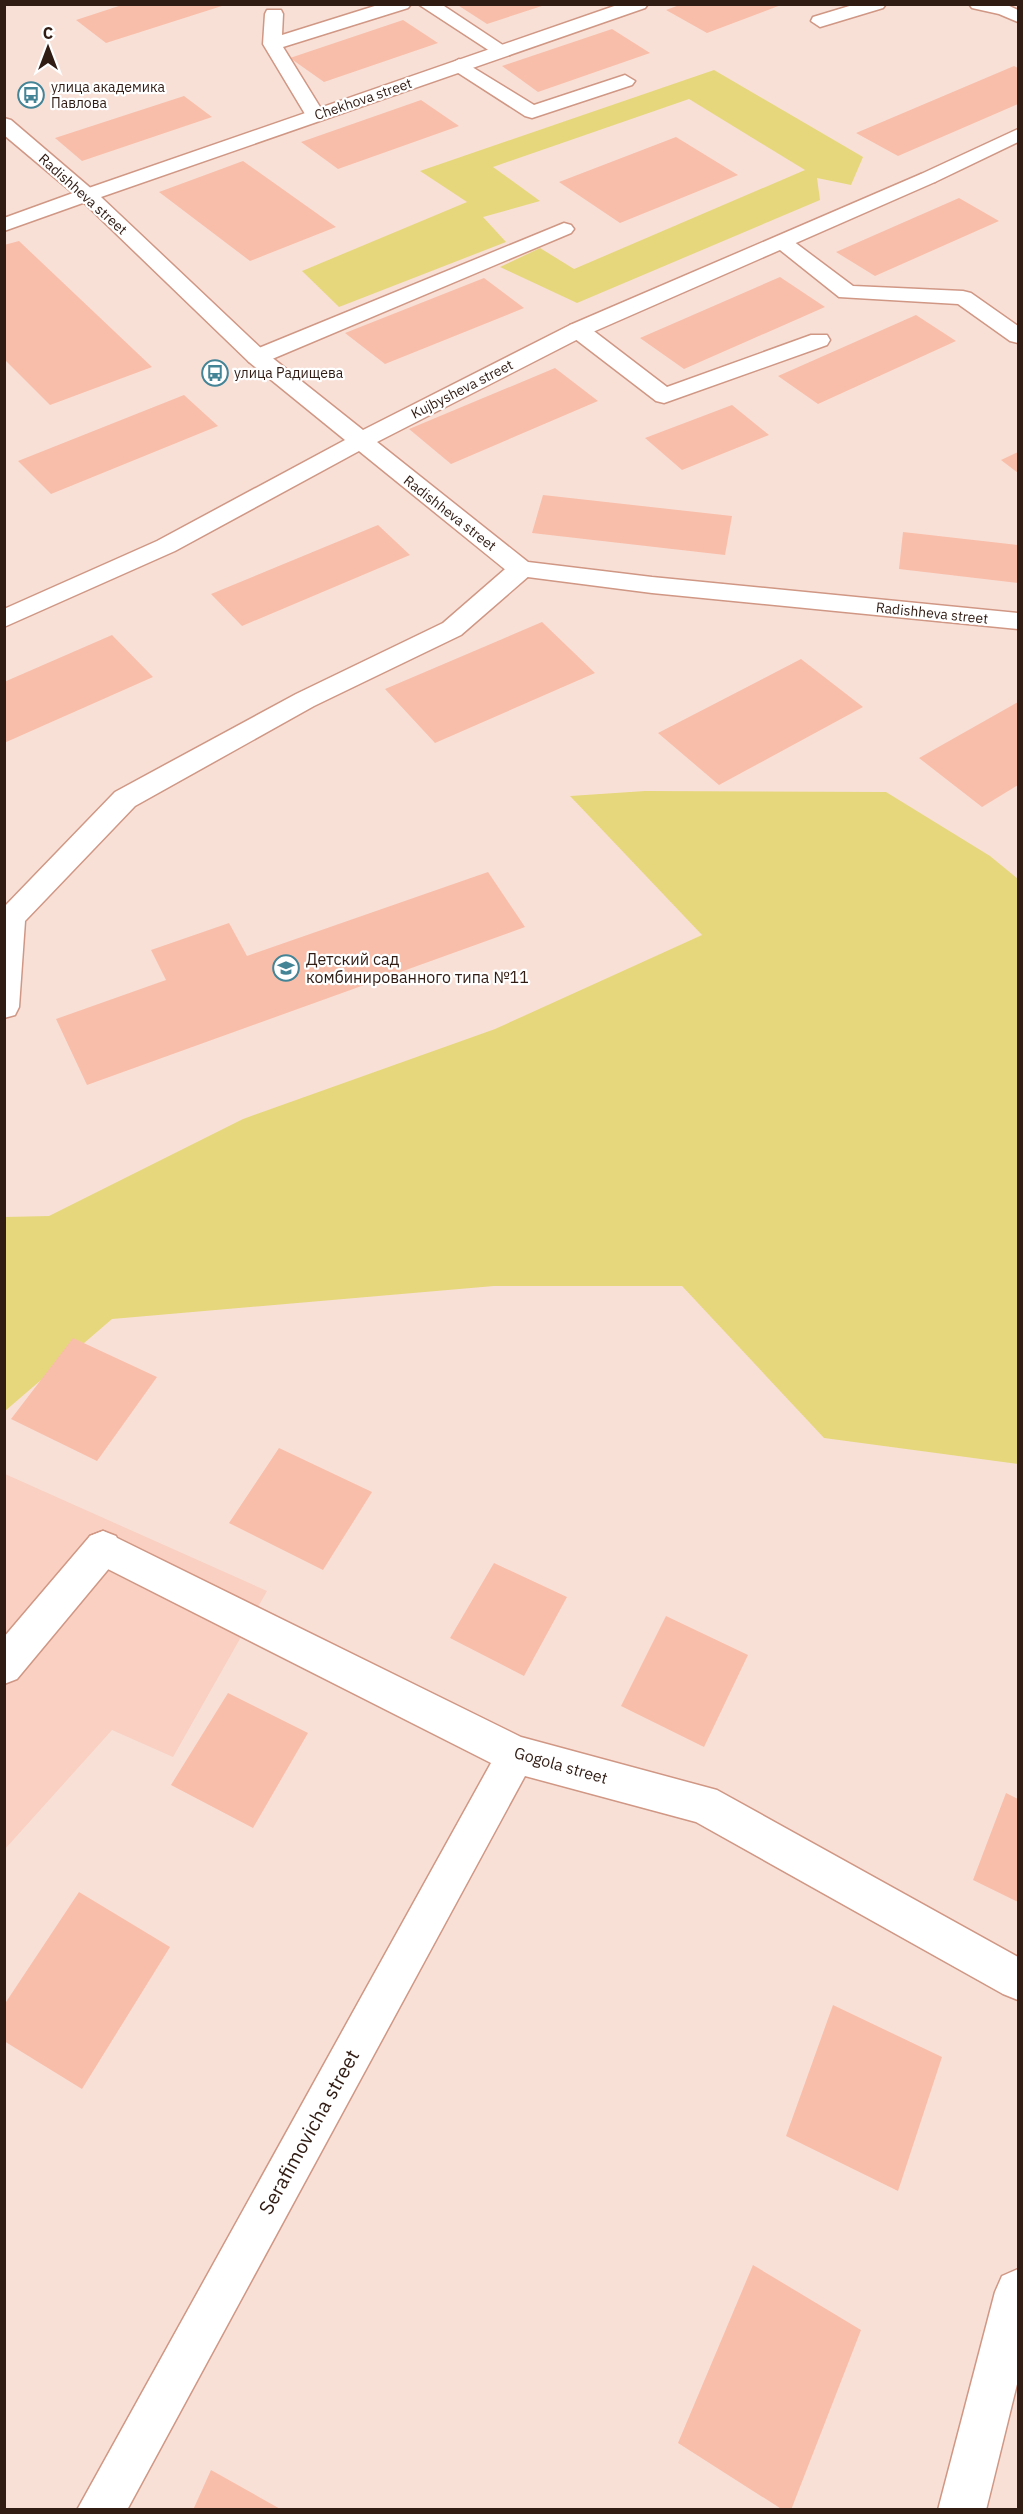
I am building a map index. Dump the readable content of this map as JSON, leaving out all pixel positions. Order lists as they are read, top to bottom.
{
  "streets": {
    "street": [
      "Chekhova street",
      "Radishheva street",
      "Kujbysheva street",
      "Gogola street",
      "Serafimovicha street"
    ]
  },
  "crossings": [
    ["Chekhova street", "Radishheva street"],
    ["Radishheva street", "Kujbysheva street"],
    ["Gogola street", "Serafimovicha street"]
  ],
  "places": {
    "bus stop": ["улица академика Павлова", "улица Радищева"],
    "school or university": ["Детский сад комбинированного типа №11"]
  },
  "north": "top"
}
